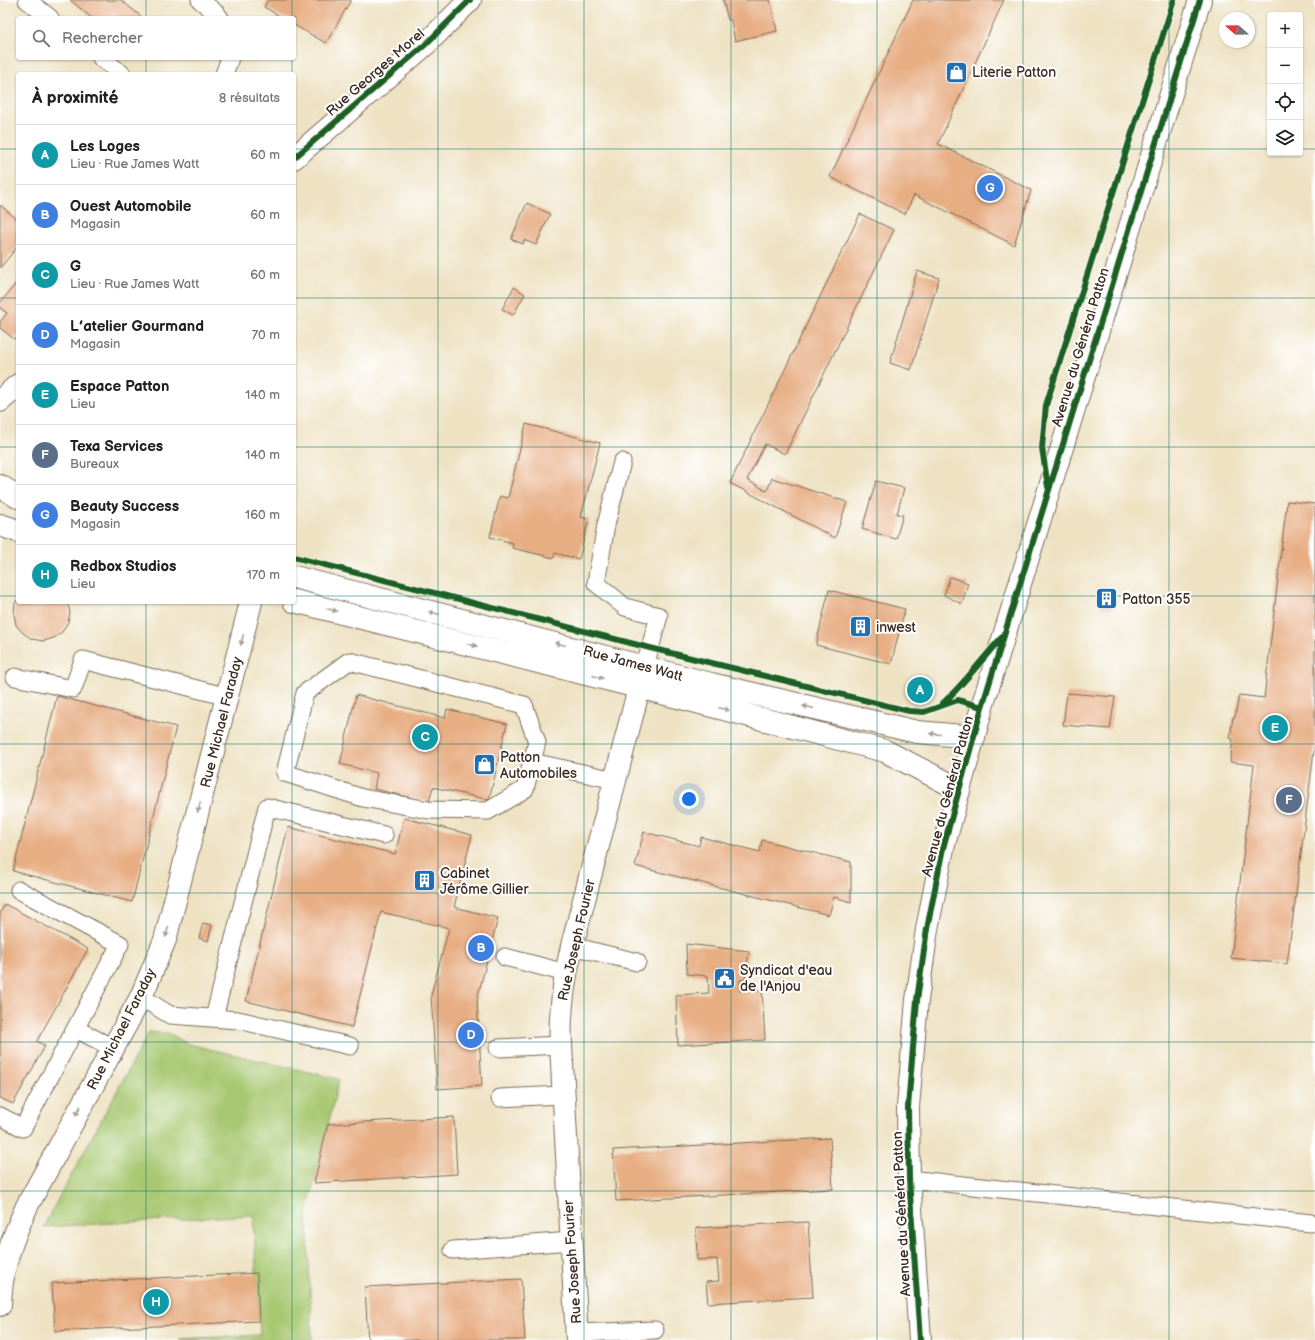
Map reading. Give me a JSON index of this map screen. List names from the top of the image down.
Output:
{
  "streets": {
    "street": [
      "Rue Georges Morel",
      "Avenue du Général Patton",
      "Rue James Watt",
      "Rue Michael Faraday",
      "Rue Joseph Fourier"
    ]
  },
  "crossings": [
    ["Avenue du Général Patton", "Rue James Watt"],
    ["Rue James Watt", "Rue Joseph Fourier"]
  ],
  "one_way": ["Rue Michael Faraday"],
  "places": {
    "shop": ["Literie Patton", "Patton Automobiles"],
    "building": ["Patton 355", "inwest", "Cabinet Jérôme Gillier"],
    "public building": ["Syndicat d'eau de l'Anjou"]
  },
  "north": "left",
  "page": {
    "map_buttons": ["+", "−"],
    "search": "Rechercher",
    "heading": ["À proximité", "8 résultats"],
    "list": [
      {
        "mark": "A",
        "name": "Les Loges",
        "note": "Lieu · Rue James Watt",
        "value": "60 m"
      },
      {
        "mark": "B",
        "name": "Ouest Automobile",
        "note": "Magasin",
        "value": "60 m"
      },
      {
        "mark": "C",
        "name": "G",
        "note": "Lieu · Rue James Watt",
        "value": "60 m"
      },
      {
        "mark": "D",
        "name": "L’atelier Gourmand",
        "note": "Magasin",
        "value": "70 m"
      },
      {
        "mark": "E",
        "name": "Espace Patton",
        "note": "Lieu",
        "value": "140 m"
      },
      {
        "mark": "F",
        "name": "Texa Services",
        "note": "Bureaux",
        "value": "140 m"
      },
      {
        "mark": "G",
        "name": "Beauty Success",
        "note": "Magasin",
        "value": "160 m"
      },
      {
        "mark": "H",
        "name": "Redbox Studios",
        "note": "Lieu",
        "value": "170 m"
      }
    ],
    "pins": [
      "G",
      "A",
      "E",
      "C",
      "F",
      "B",
      "D",
      "H"
    ]
  }
}
